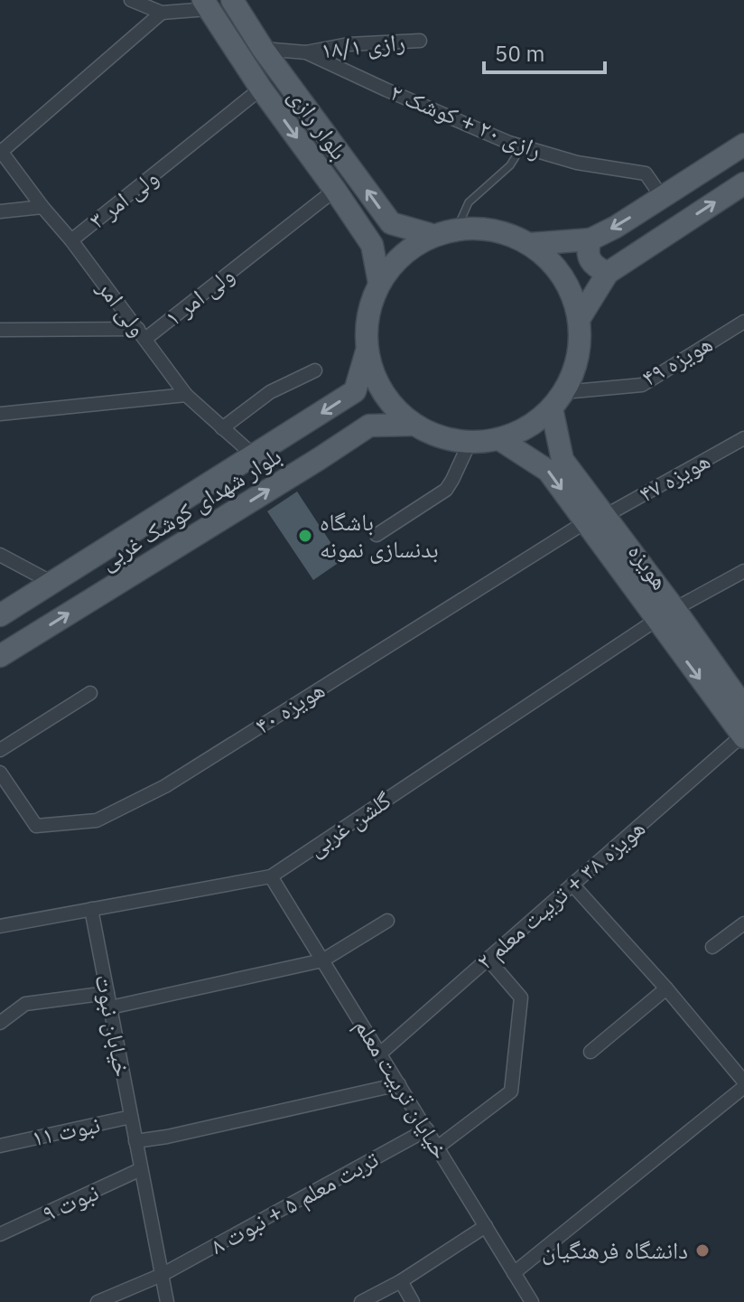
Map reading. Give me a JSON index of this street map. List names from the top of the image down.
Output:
{
  "streets": {
    "main road": ["بلوار رازی", "بلوار شهدای کوشک غربی", "هویزه"],
    "street": [
      "رازی ۱۸/۱",
      "رازی ۲۰ + کوشک ۲",
      "ولی امر ۳",
      "ولی امر ۱",
      "ولی امر",
      "هویزه ۴۹",
      "هویزه ۴۷",
      "هویزه ۴۰",
      "گلشن غربی",
      "هویزه ۳۸ + تربیت معلم ۲",
      "خیابان نبوت",
      "خیایان تربیت معلم",
      "نبوت ۱۱",
      "نبوت ۹",
      "تربت معلم ۵ + نبوت ۸"
    ]
  },
  "crossings": [
    ["رازی ۱۸/۱", "رازی ۲۰ + کوشک ۲"],
    ["رازی ۲۰ + کوشک ۲", "بلوار رازی"],
    ["بلوار رازی", "ولی امر ۳"],
    ["بلوار رازی", "ولی امر ۱"],
    ["بلوار رازی", "هویزه ۴۹"],
    ["بلوار رازی", "بلوار شهدای کوشک غربی"],
    ["بلوار رازی", "هویزه"],
    ["ولی امر ۳", "ولی امر"],
    ["ولی امر ۱", "ولی امر"],
    ["ولی امر", "بلوار شهدای کوشک غربی"],
    ["هویزه ۴۹", "بلوار شهدای کوشک غربی"],
    ["هویزه ۴۹", "هویزه"],
    ["هویزه ۴۷", "هویزه"],
    ["هویزه ۴۷", "هویزه ۴۰"],
    ["بلوار شهدای کوشک غربی", "هویزه"],
    ["هویزه", "هویزه ۴۰"],
    ["هویزه", "گلشن غربی"],
    ["هویزه", "هویزه ۳۸ + تربیت معلم ۲"],
    ["گلشن غربی", "خیابان نبوت"],
    ["گلشن غربی", "خیایان تربیت معلم"],
    ["هویزه ۳۸ + تربیت معلم ۲", "خیایان تربیت معلم"],
    ["خیابان نبوت", "نبوت ۱۱"],
    ["خیابان نبوت", "نبوت ۹"],
    ["خیابان نبوت", "تربت معلم ۵ + نبوت ۸"],
    ["خیایان تربیت معلم", "تربت معلم ۵ + نبوت ۸"]
  ],
  "places": ["باشگاه بدنسازی نمونه", "دانشگاه فرهنگیان"],
  "scale_bar": "50 m"
}
